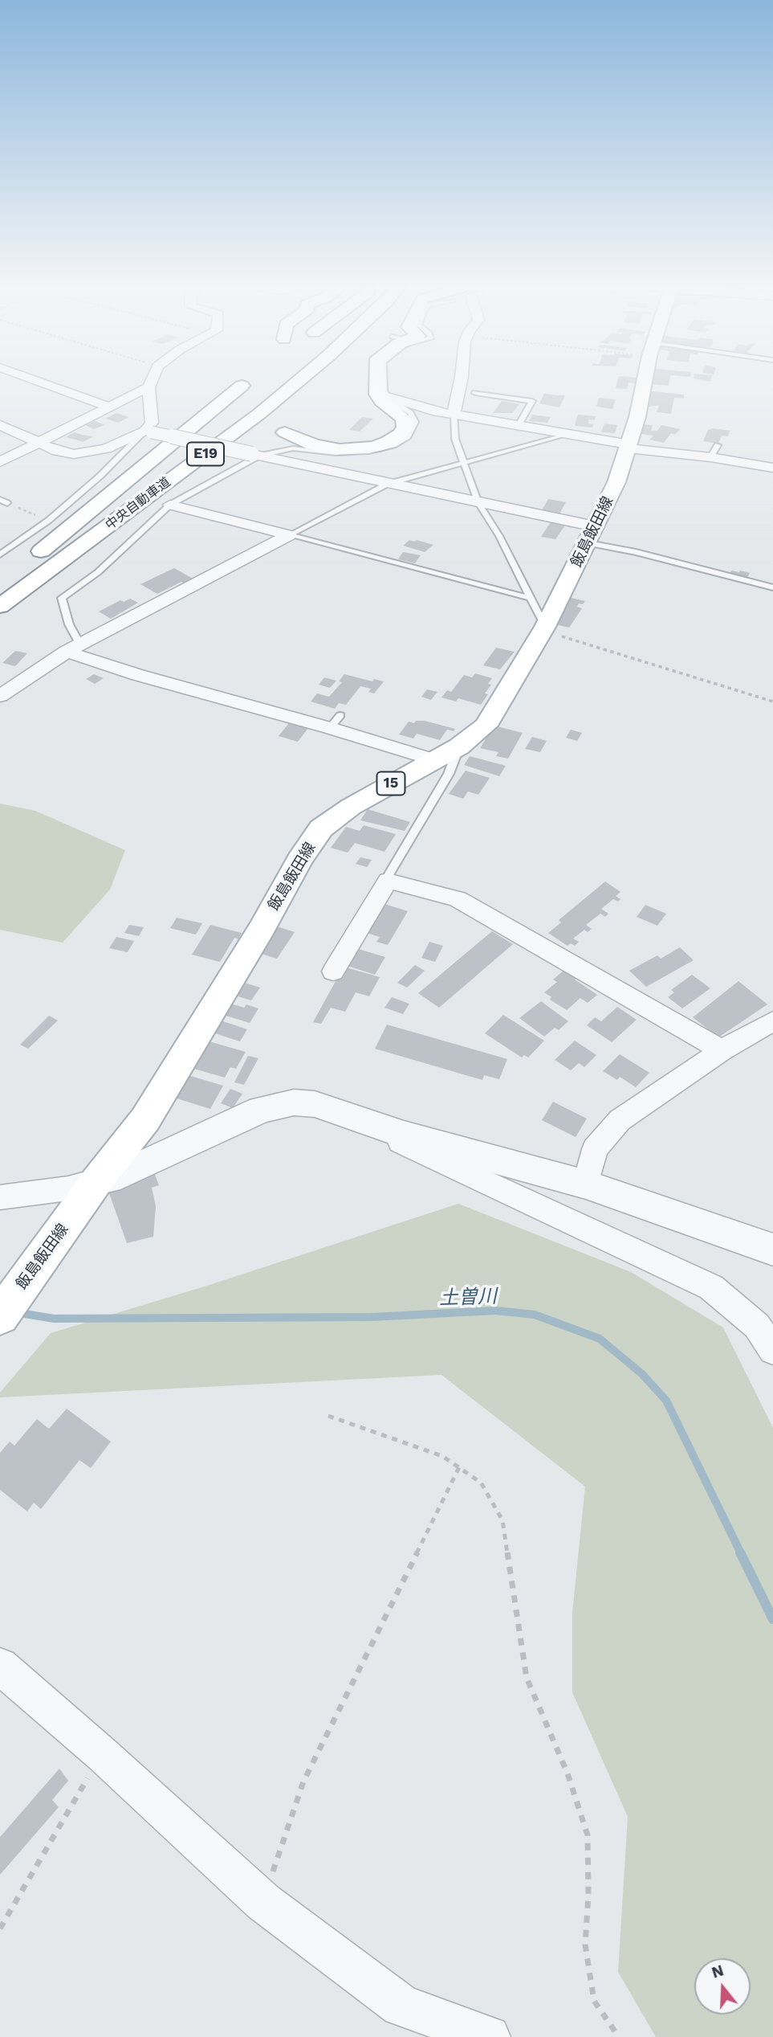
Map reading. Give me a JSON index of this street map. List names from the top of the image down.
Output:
{
  "streets": {
    "main road": [
      "E19",
      "中央自動車道",
      "飯島飯田線",
      "15"
    ]
  },
  "water": ["土曽川"],
  "north": "top"
}
